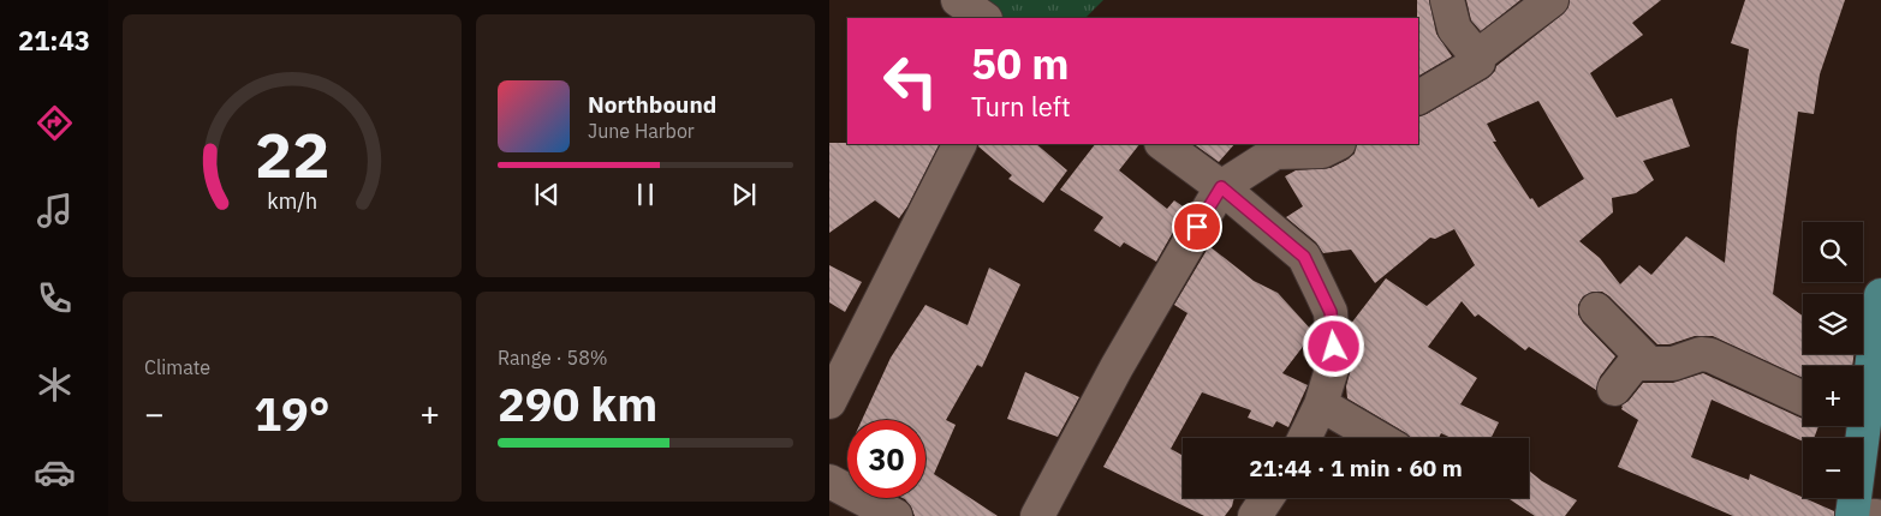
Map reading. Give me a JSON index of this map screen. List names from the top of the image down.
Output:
{
  "page": {
    "tabs": "21:43",
    "turn": ["50 m", "Turn left"],
    "song": ["Northbound", "June Harbor"],
    "map_buttons": ["+", "−"],
    "tile": [
      "Climate",
      ["Range · 58%", "290 km"]
    ],
    "heat": ["−", "19°", "+"],
    "limit": "30",
    "trip": "21:44 · 1 min · 60 m",
    "gauge": ["22", "km/h"]
  }
}
